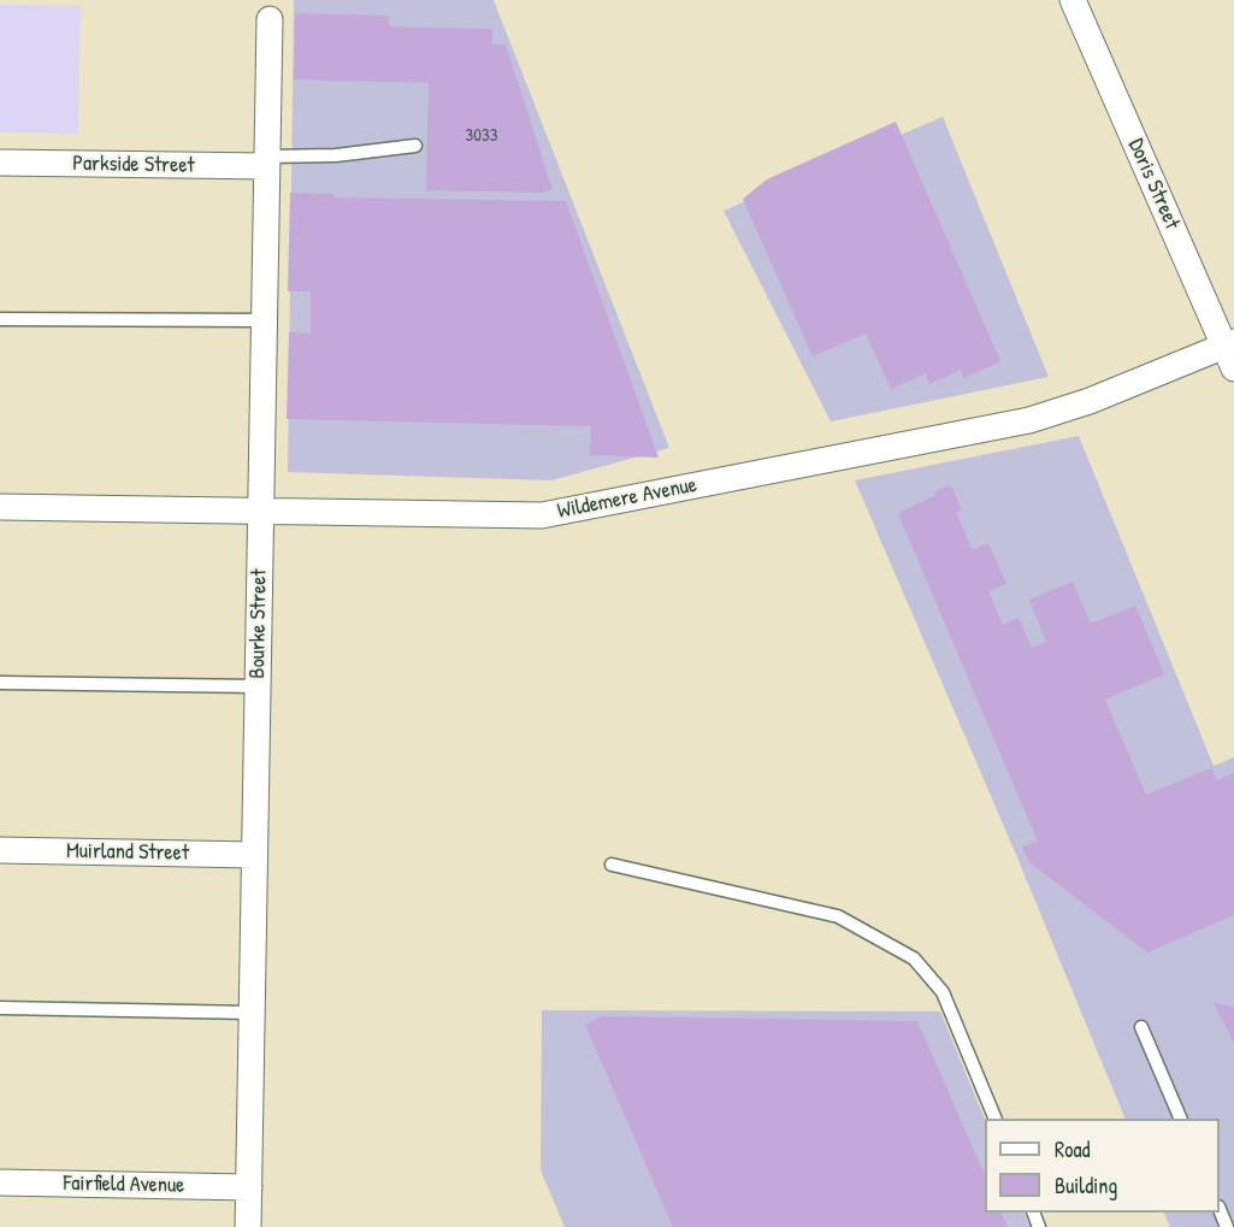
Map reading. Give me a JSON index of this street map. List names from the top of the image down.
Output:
{
  "streets": {
    "street": [
      "Parkside Street",
      "Doris Street",
      "Wildemere Avenue",
      "Bourke Street",
      "Muirland Street",
      "Fairfield Avenue"
    ]
  },
  "crossings": [
    ["Parkside Street", "Bourke Street"],
    ["Doris Street", "Wildemere Avenue"],
    ["Wildemere Avenue", "Bourke Street"],
    ["Bourke Street", "Muirland Street"],
    ["Bourke Street", "Fairfield Avenue"]
  ],
  "house_numbers": ["3033"],
  "legend": ["Road", "Building"]
}
